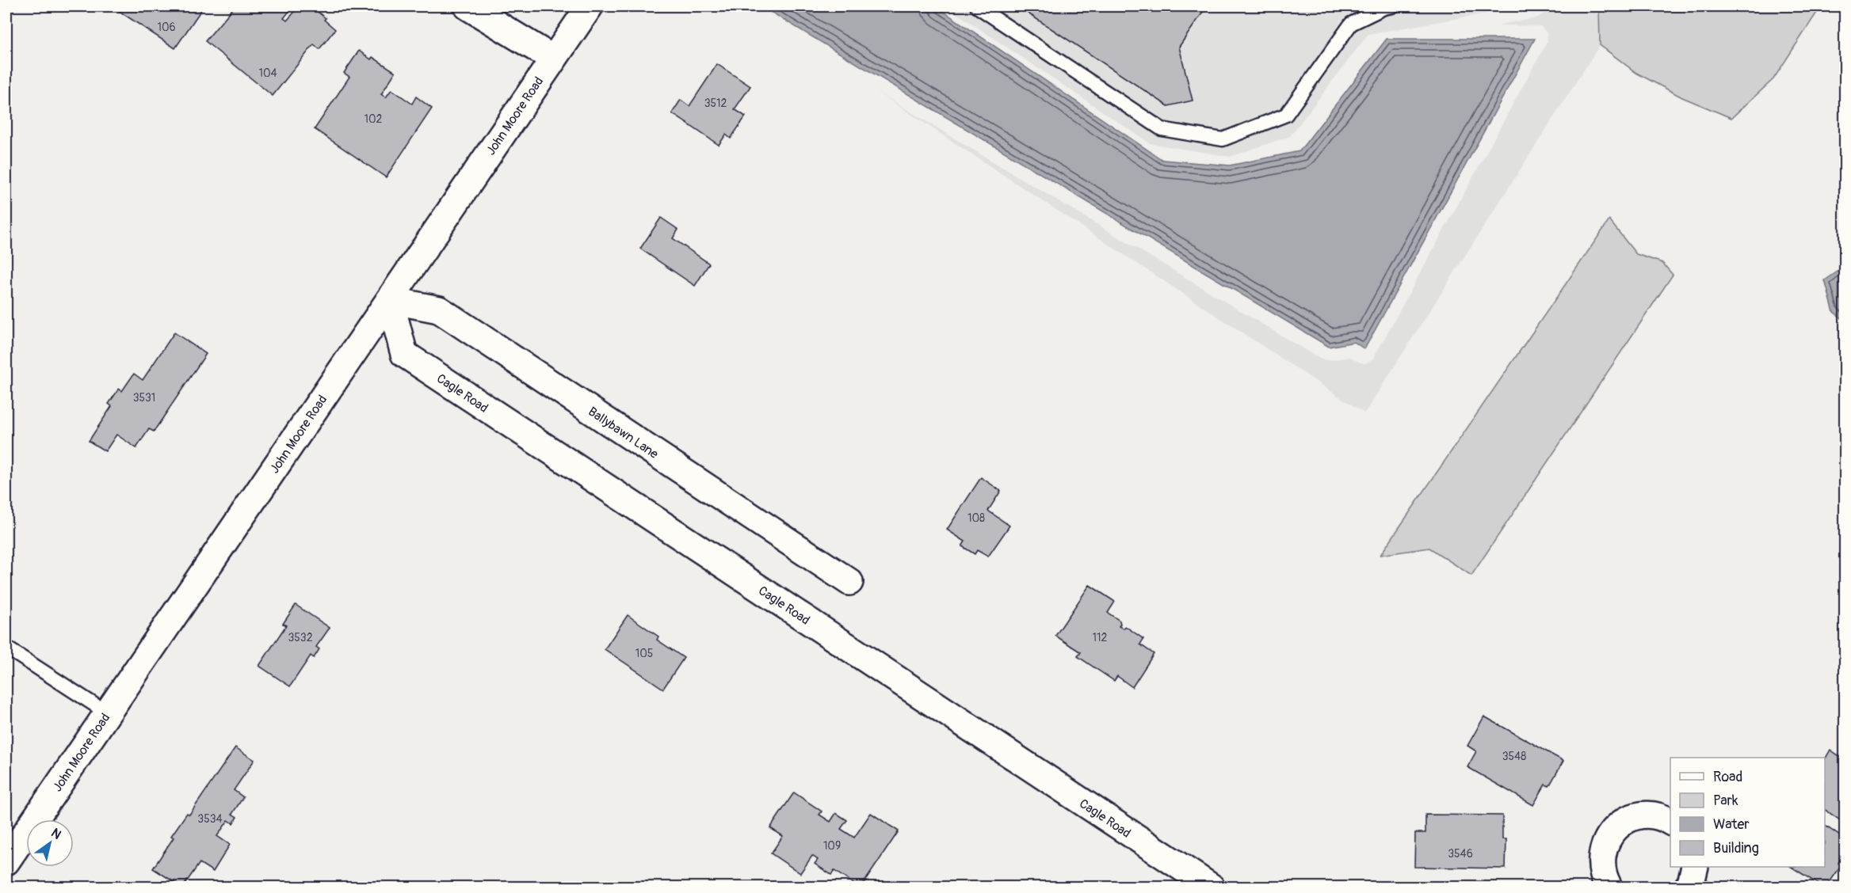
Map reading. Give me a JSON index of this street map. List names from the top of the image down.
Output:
{
  "streets": {
    "street": ["John Moore Road", "Cagle Road", "Ballybawn Lane"]
  },
  "crossings": [
    ["John Moore Road", "Cagle Road"],
    ["John Moore Road", "Ballybawn Lane"],
    ["Cagle Road", "Ballybawn Lane"]
  ],
  "house_numbers": [
    "106",
    "104",
    "3512",
    "102",
    "3531",
    "108",
    "3532",
    "112",
    "105",
    "3548",
    "3534",
    "109",
    "3546"
  ],
  "legend": [
    "Road",
    "Park",
    "Water",
    "Building"
  ],
  "north": "top right"
}
